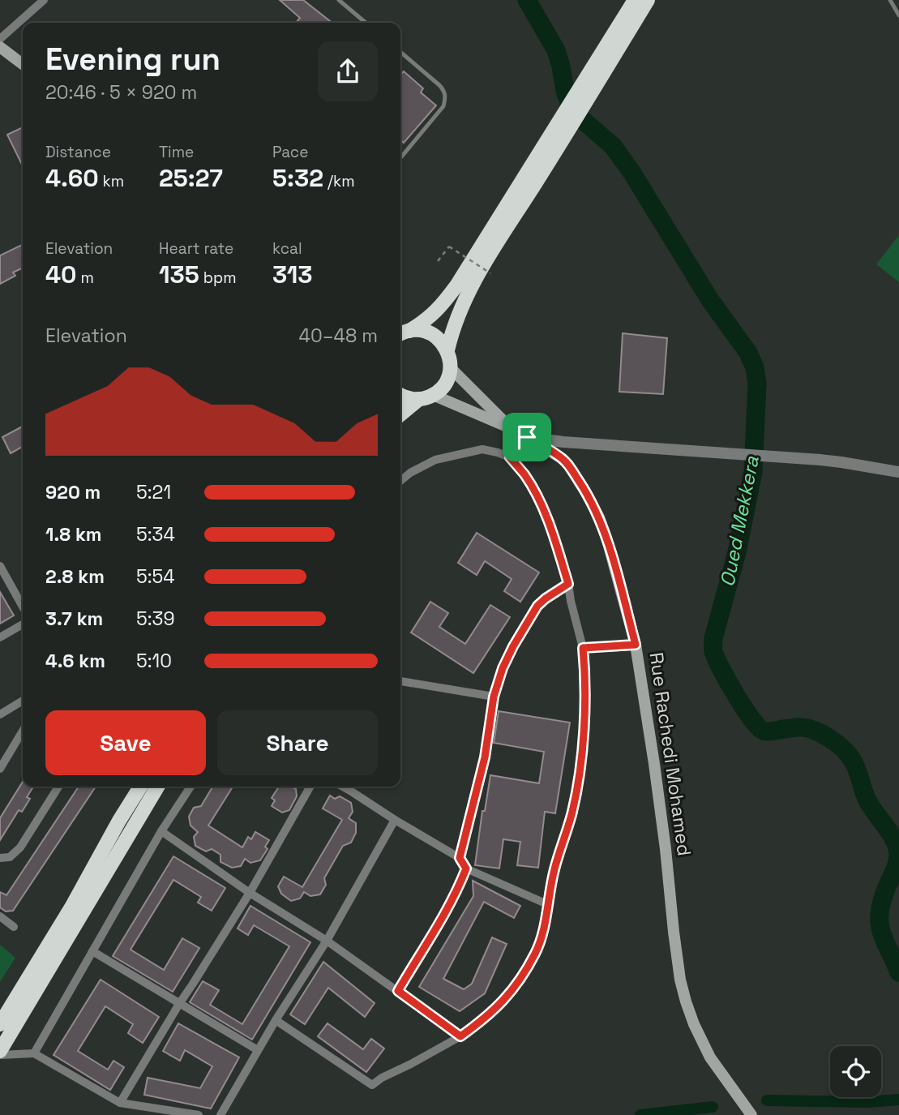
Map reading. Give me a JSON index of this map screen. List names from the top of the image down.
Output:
{
  "streets": {
    "main road": ["Rue Rachedi Mohamed"]
  },
  "water": ["Oued Mekkera"],
  "page": {
    "heading": ["Evening run", "20:46 · 5 × 920 m"],
    "stats": [
      ["Distance", "4.60 km"],
      ["Time", "25:27"],
      ["Pace", "5:32 /km"],
      ["Elevation", "40 m"],
      ["Heart rate", "135 bpm"],
      ["kcal", "313"]
    ],
    "chart": ["Elevation", "40–48 m"],
    "list": [
      {
        "name": "920 m",
        "note": "5:21"
      },
      {
        "name": "1.8 km",
        "note": "5:34"
      },
      {
        "name": "2.8 km",
        "note": "5:54"
      },
      {
        "name": "3.7 km",
        "note": "5:39"
      },
      {
        "name": "4.6 km",
        "note": "5:10"
      }
    ],
    "buttons": ["Save", "Share"]
  }
}
